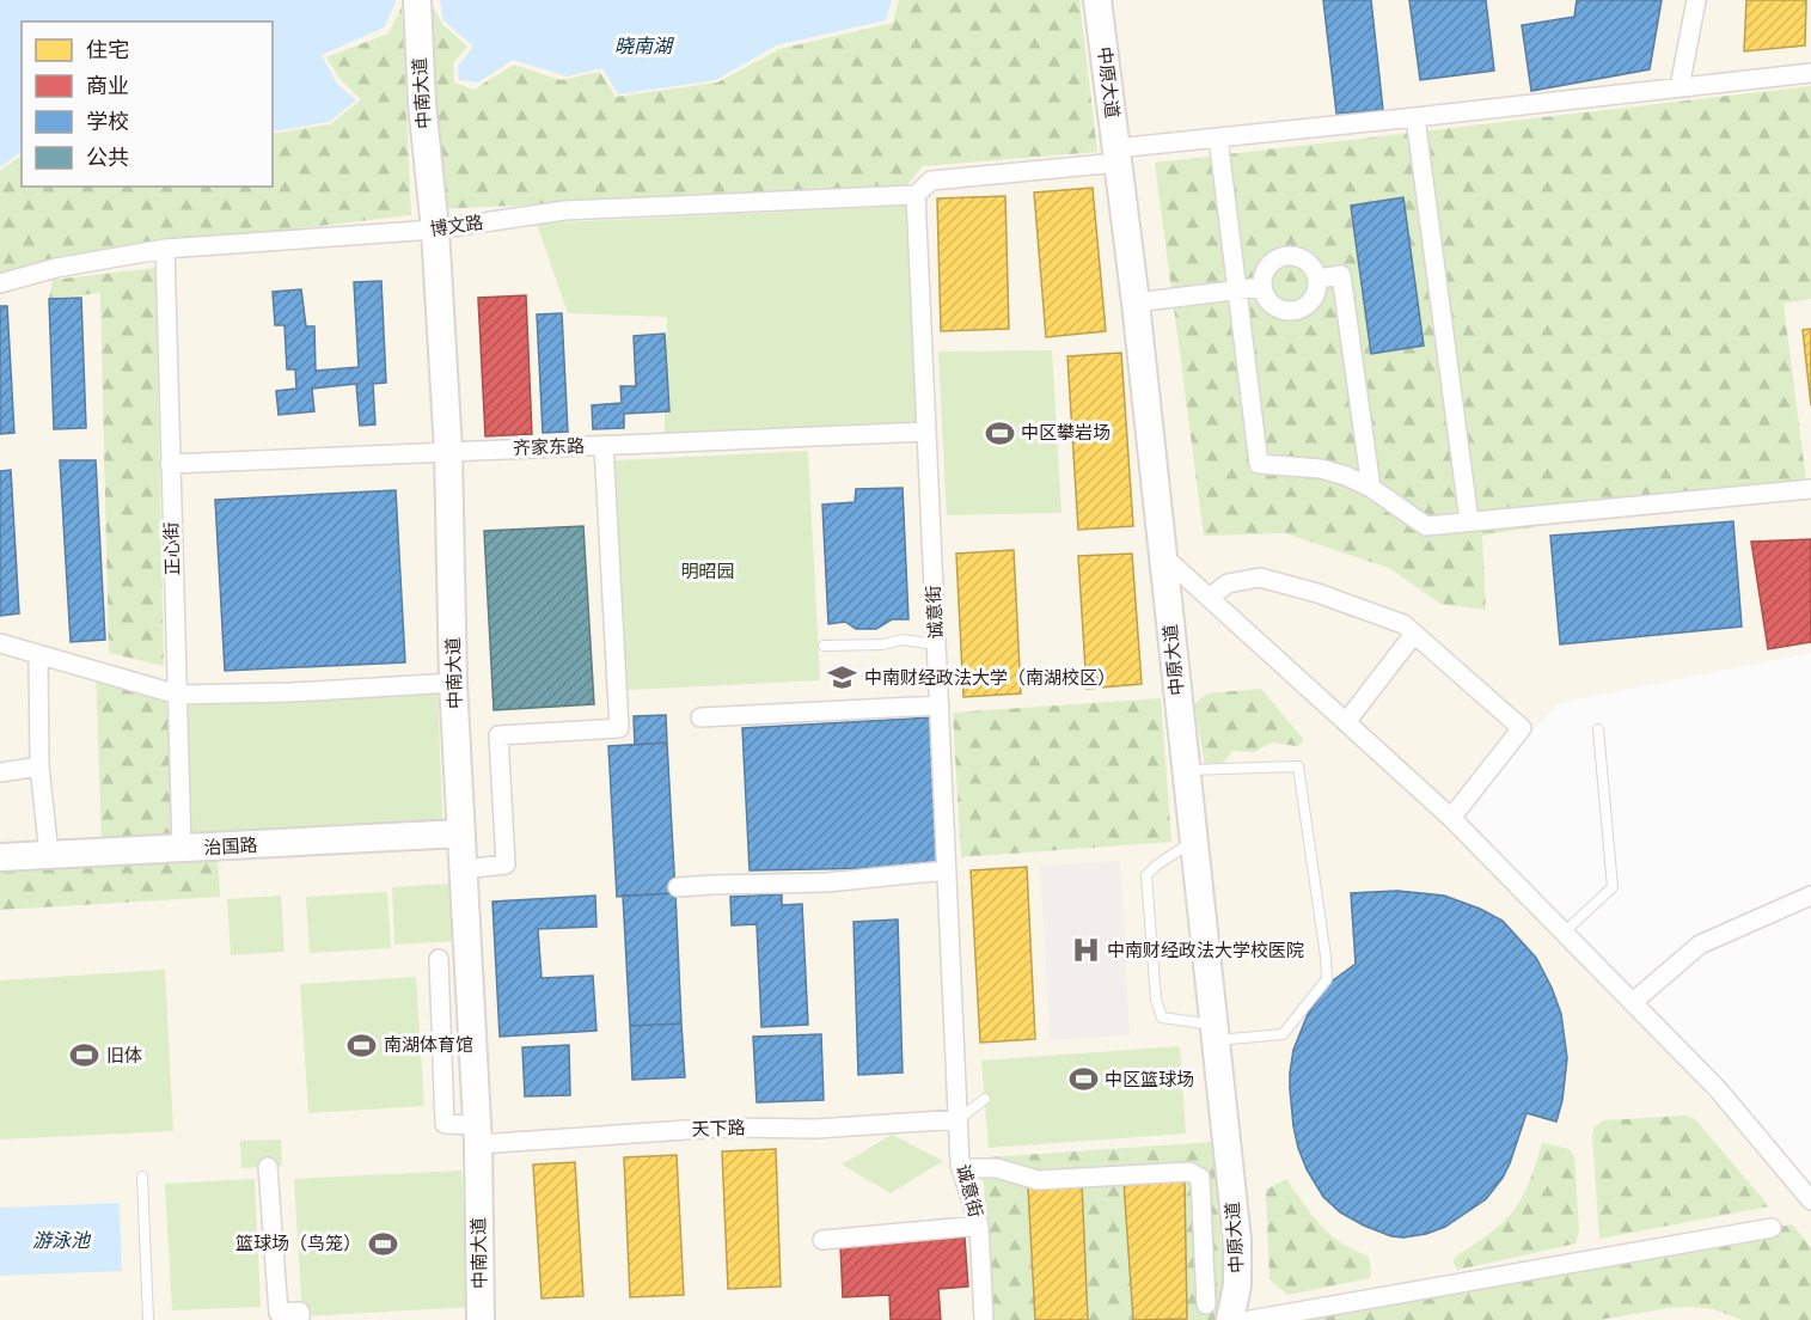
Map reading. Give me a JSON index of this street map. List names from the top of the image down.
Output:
{
  "streets": {
    "main road": ["中原大道", "中南大道", "治国路"],
    "street": [
      "博文路",
      "齐家东路",
      "正心街",
      "诚意街",
      "天下路"
    ]
  },
  "crossings": [
    ["中南大道", "博文路"],
    ["中南大道", "齐家东路"],
    ["中南大道", "治国路"],
    ["中南大道", "天下路"],
    ["博文路", "正心街"],
    ["博文路", "诚意街"],
    ["齐家东路", "正心街"],
    ["齐家东路", "诚意街"],
    ["正心街", "治国路"],
    ["诚意街", "天下路"]
  ],
  "water": ["晓南湖", "游泳池"],
  "parks": ["明昭园"],
  "places": {
    "sports": [
      "中区攀岩场",
      "南湖体育馆",
      "旧体",
      "中区篮球场",
      "篮球场（鸟笼）"
    ],
    "school or university": ["中南财经政法大学（南湖校区）"],
    "hospital": ["中南财经政法大学校医院"]
  },
  "legend": [
    "住宅",
    "商业",
    "学校",
    "公共"
  ]
}
